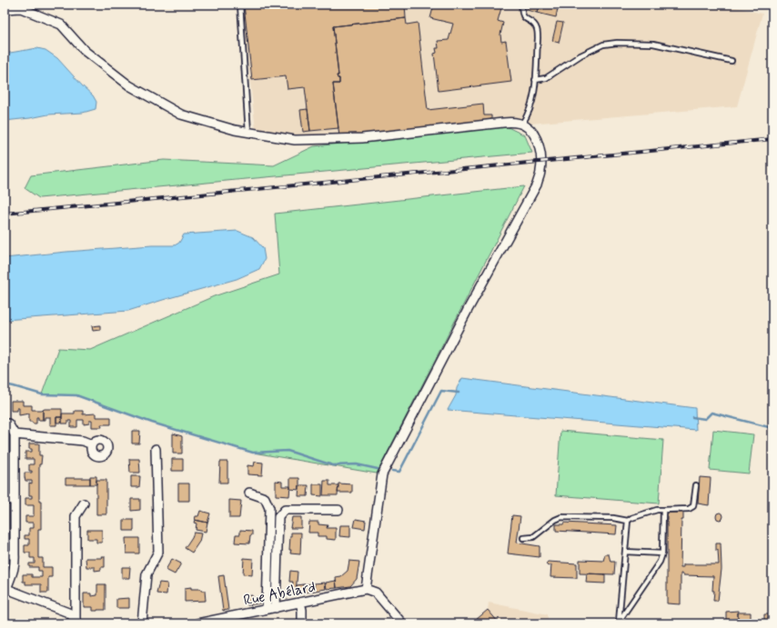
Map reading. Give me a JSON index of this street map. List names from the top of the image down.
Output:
{
  "streets": {
    "street": ["Rue Abélard"]
  }
}
